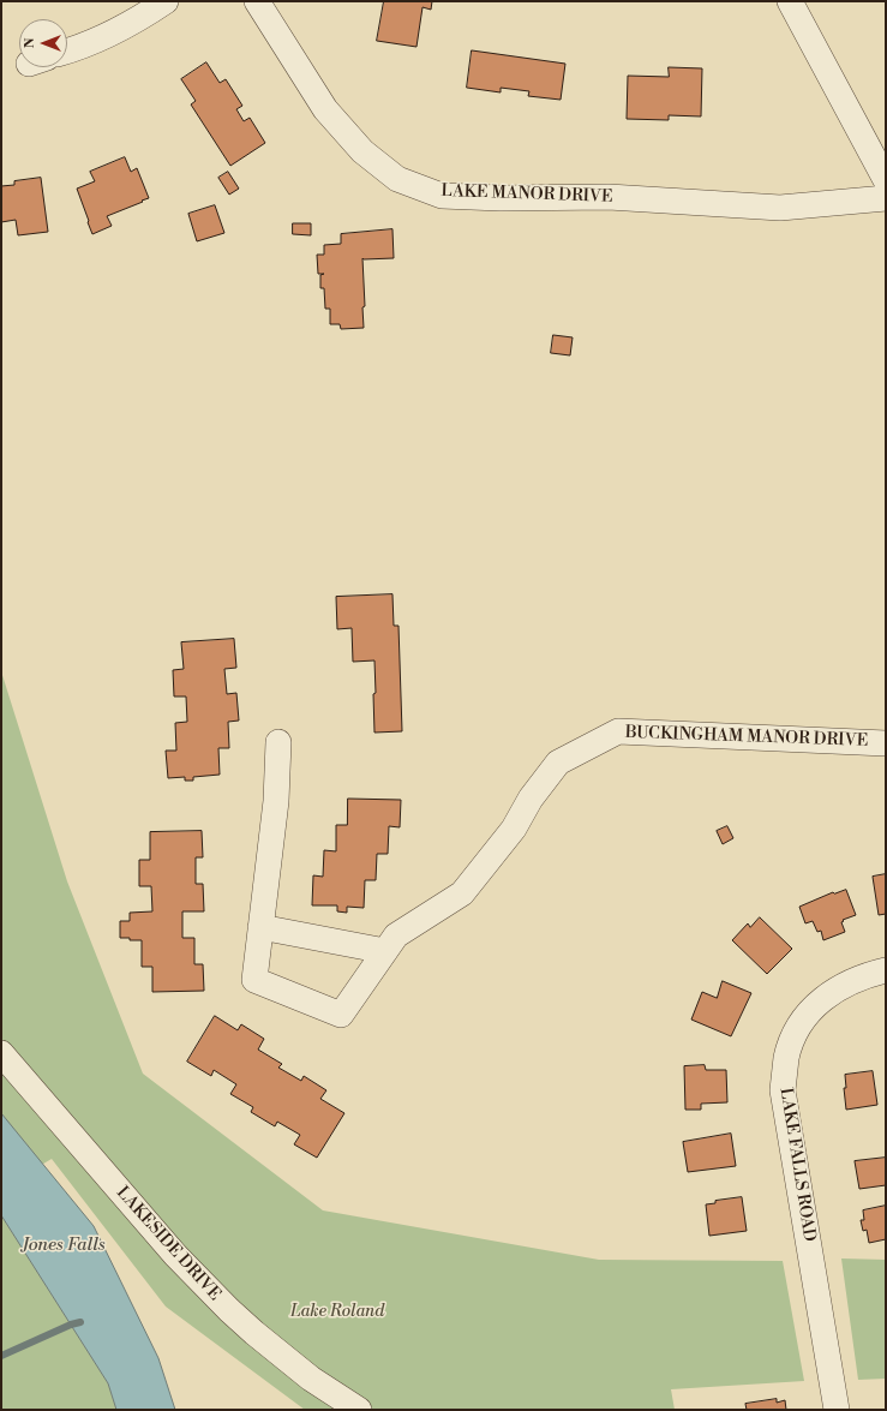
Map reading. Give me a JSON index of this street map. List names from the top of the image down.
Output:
{
  "streets": {
    "street": [
      "LAKE MANOR DRIVE",
      "BUCKINGHAM MANOR DRIVE",
      "LAKE FALLS ROAD",
      "LAKESIDE DRIVE"
    ]
  },
  "water": ["Jones Falls"],
  "parks": ["Lake Roland"],
  "north": "left"
}
